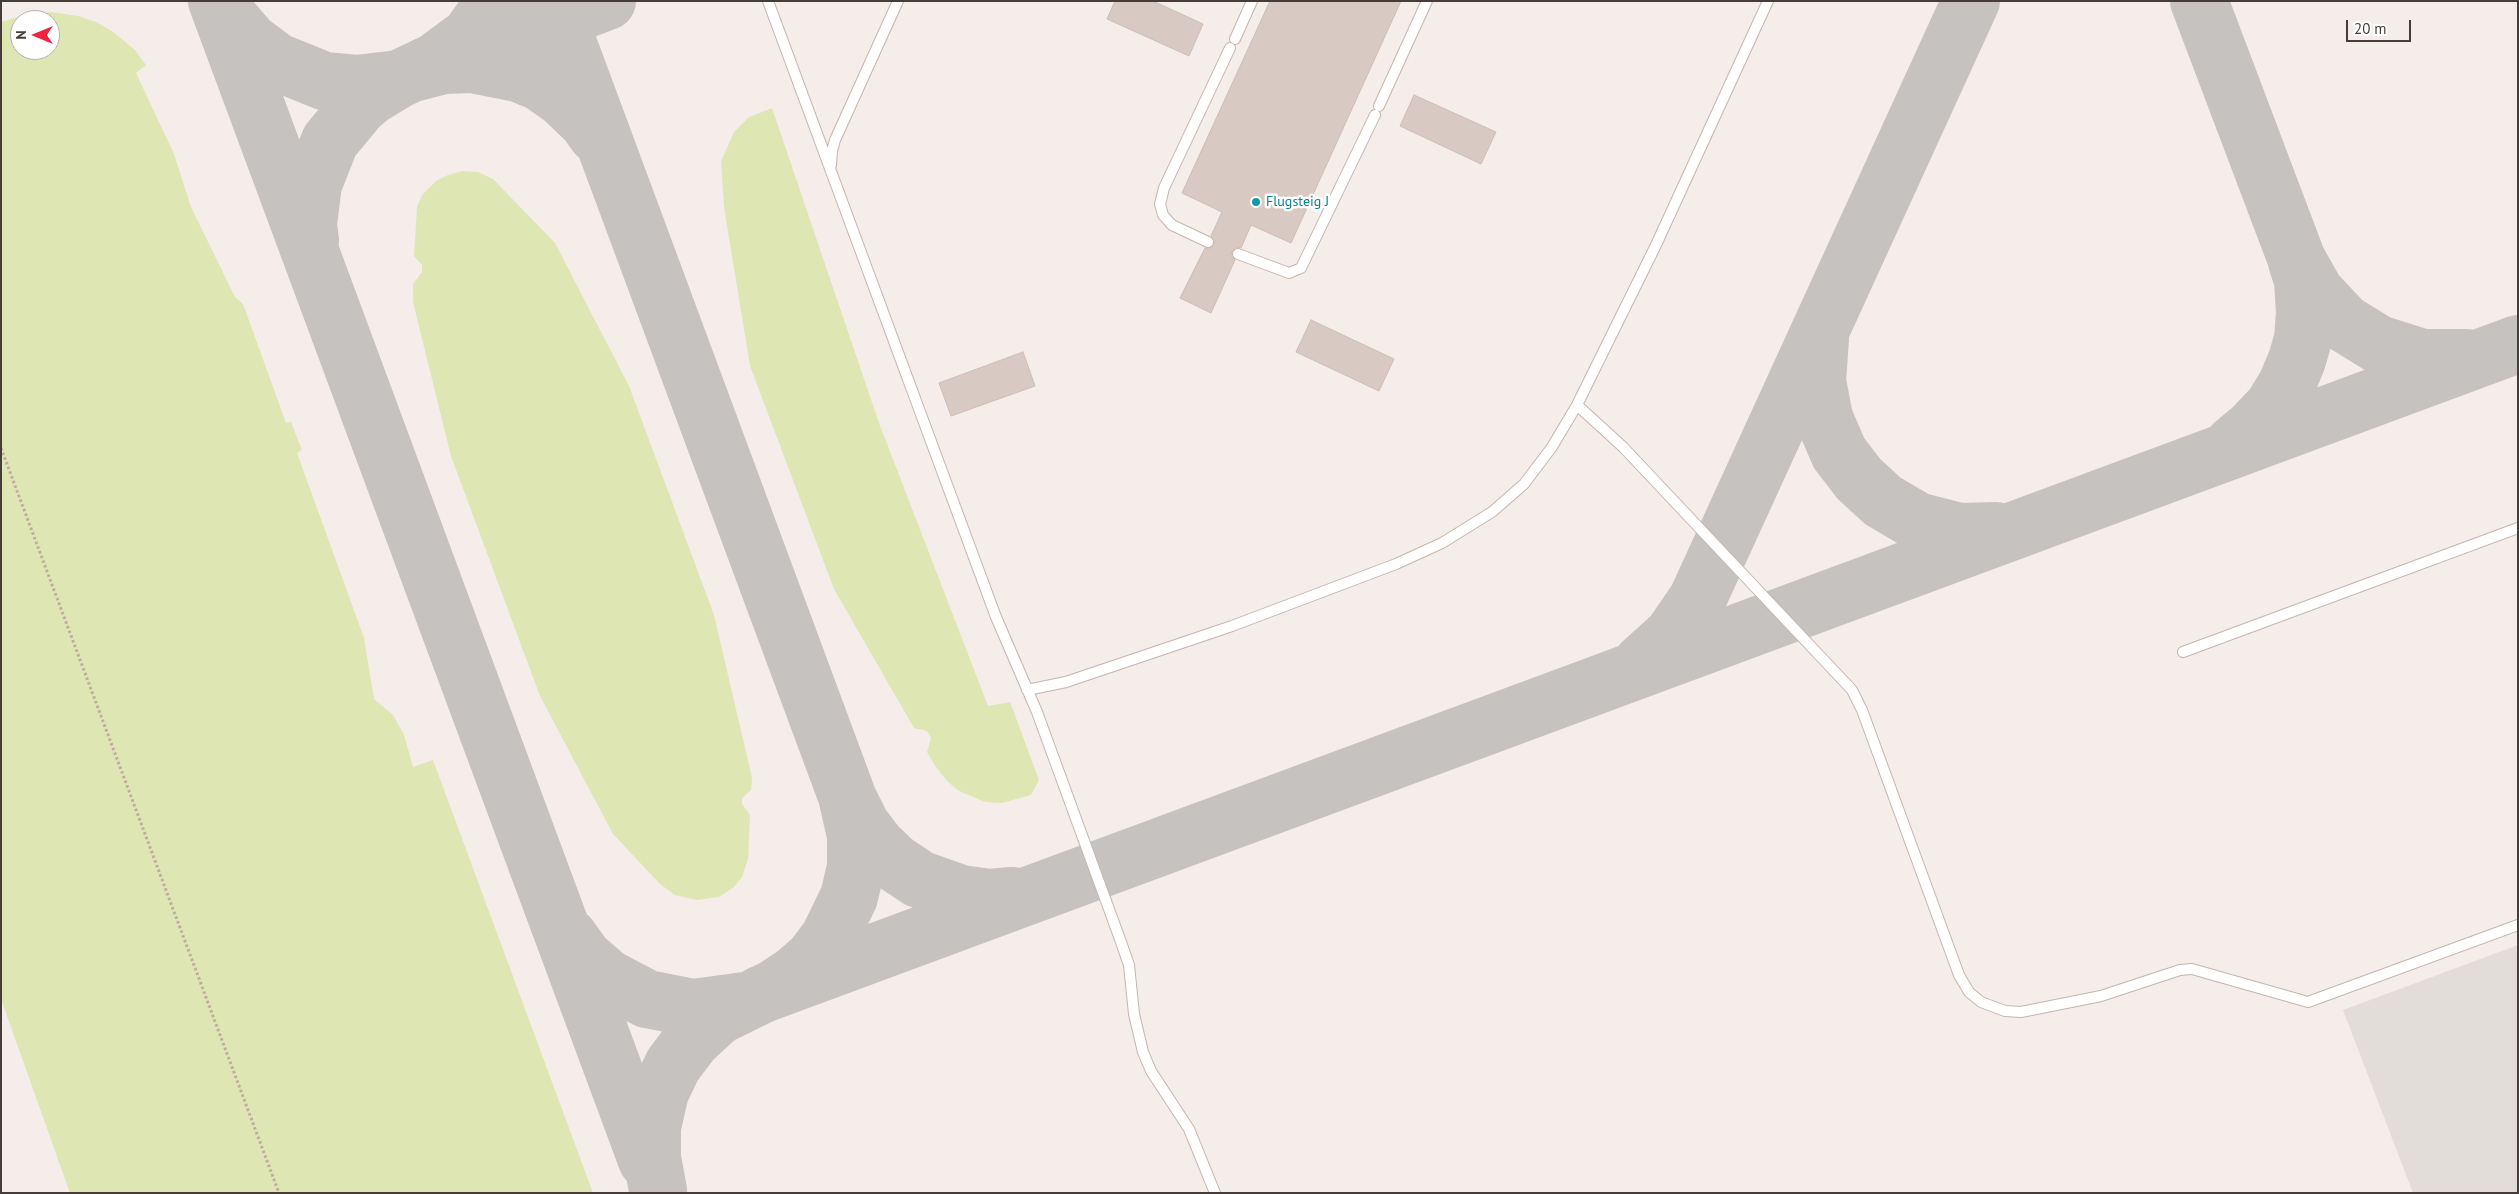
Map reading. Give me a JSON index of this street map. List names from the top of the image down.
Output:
{
  "places": ["Flugsteig J"],
  "scale_bar": "20 m",
  "north": "left"
}
